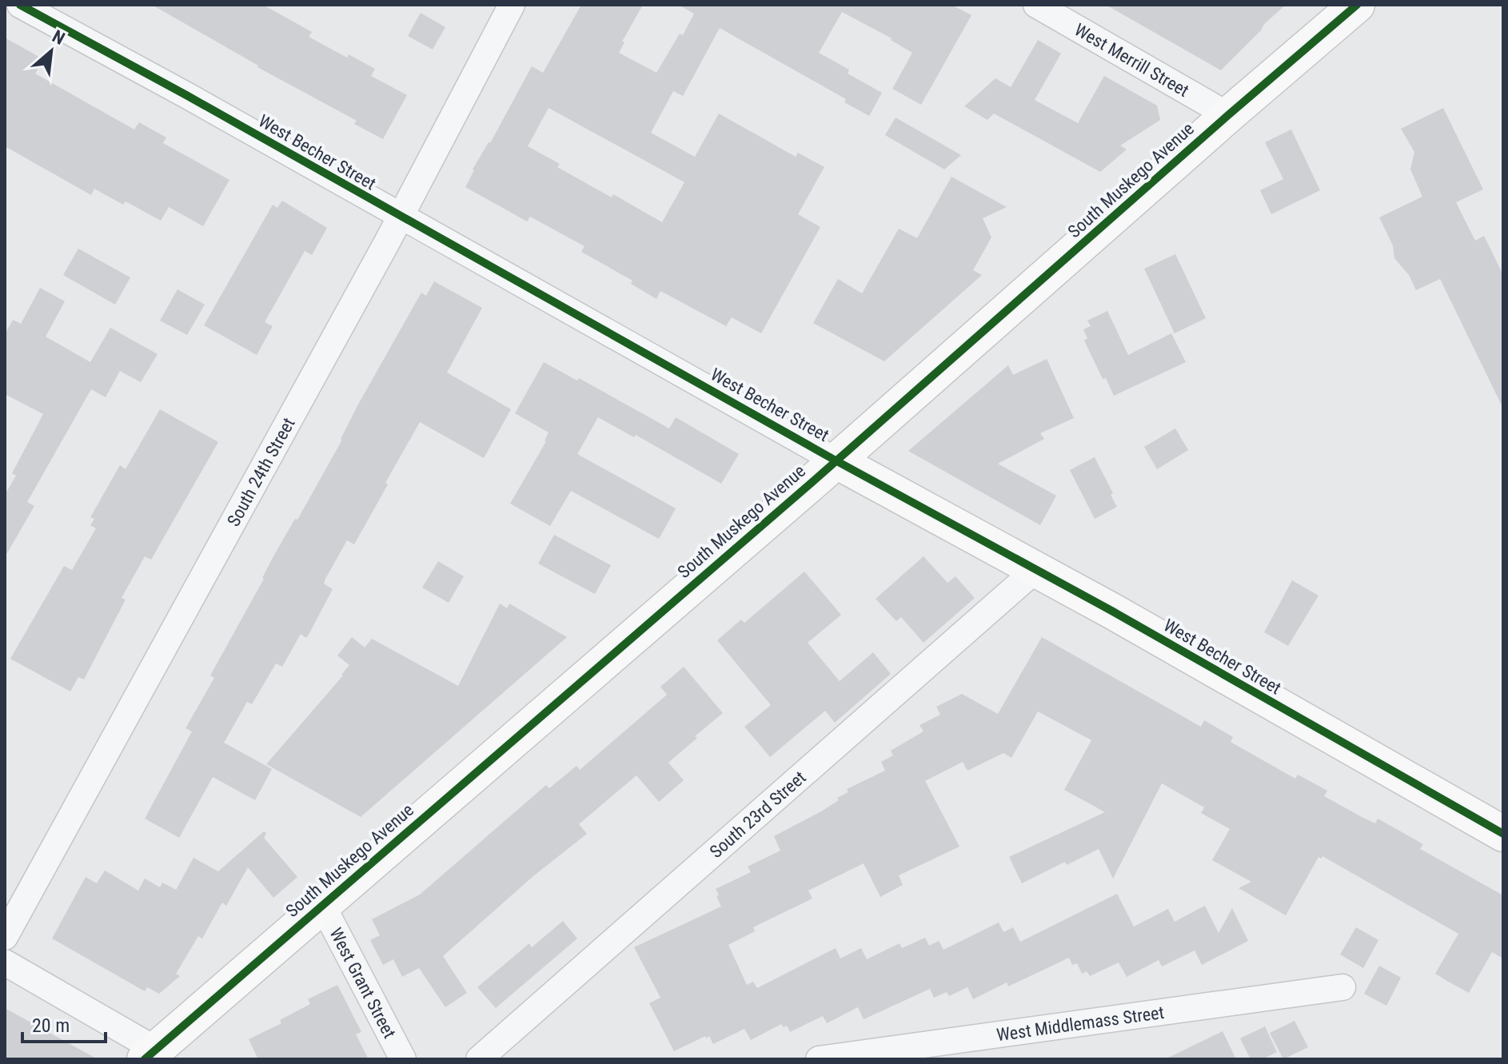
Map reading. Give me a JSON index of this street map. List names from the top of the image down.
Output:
{
  "streets": {
    "street": [
      "West Merrill Street",
      "West Becher Street",
      "South Muskego Avenue",
      "South 24th Street",
      "South 23rd Street",
      "West Grant Street",
      "West Middlemass Street"
    ]
  },
  "crossings": [
    ["West Merrill Street", "South Muskego Avenue"],
    ["West Becher Street", "South Muskego Avenue"],
    ["West Becher Street", "South 24th Street"],
    ["West Becher Street", "South 23rd Street"],
    ["South Muskego Avenue", "West Grant Street"]
  ],
  "scale_bar": "20 m",
  "north": "top right"
}
